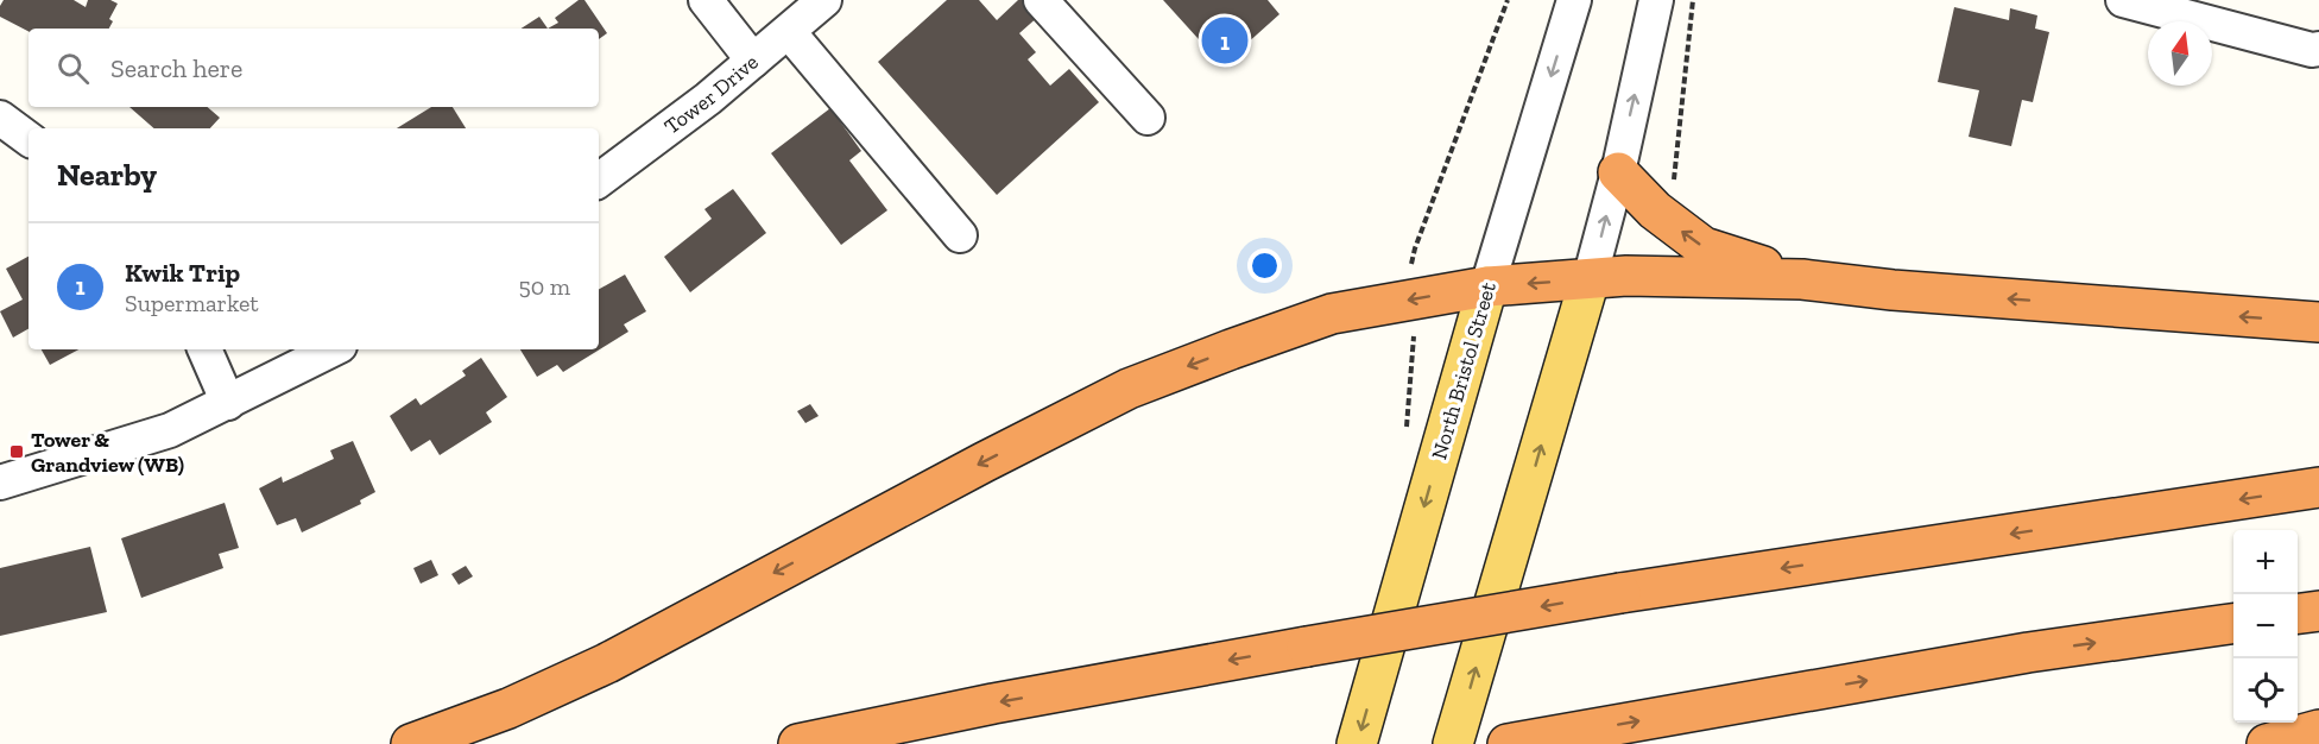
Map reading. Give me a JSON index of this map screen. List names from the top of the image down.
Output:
{
  "streets": {
    "main road": ["North Bristol Street"],
    "street": ["Tower Drive"]
  },
  "places": {
    "transit": ["Tower & Grandview (WB)"]
  },
  "north": "top",
  "page": {
    "pins": "1",
    "search": "Search here",
    "heading": "Nearby",
    "list": [
      {
        "mark": "1",
        "name": "Kwik Trip",
        "note": "Supermarket",
        "value": "50 m"
      }
    ],
    "map_buttons": ["+", "−"]
  }
}
